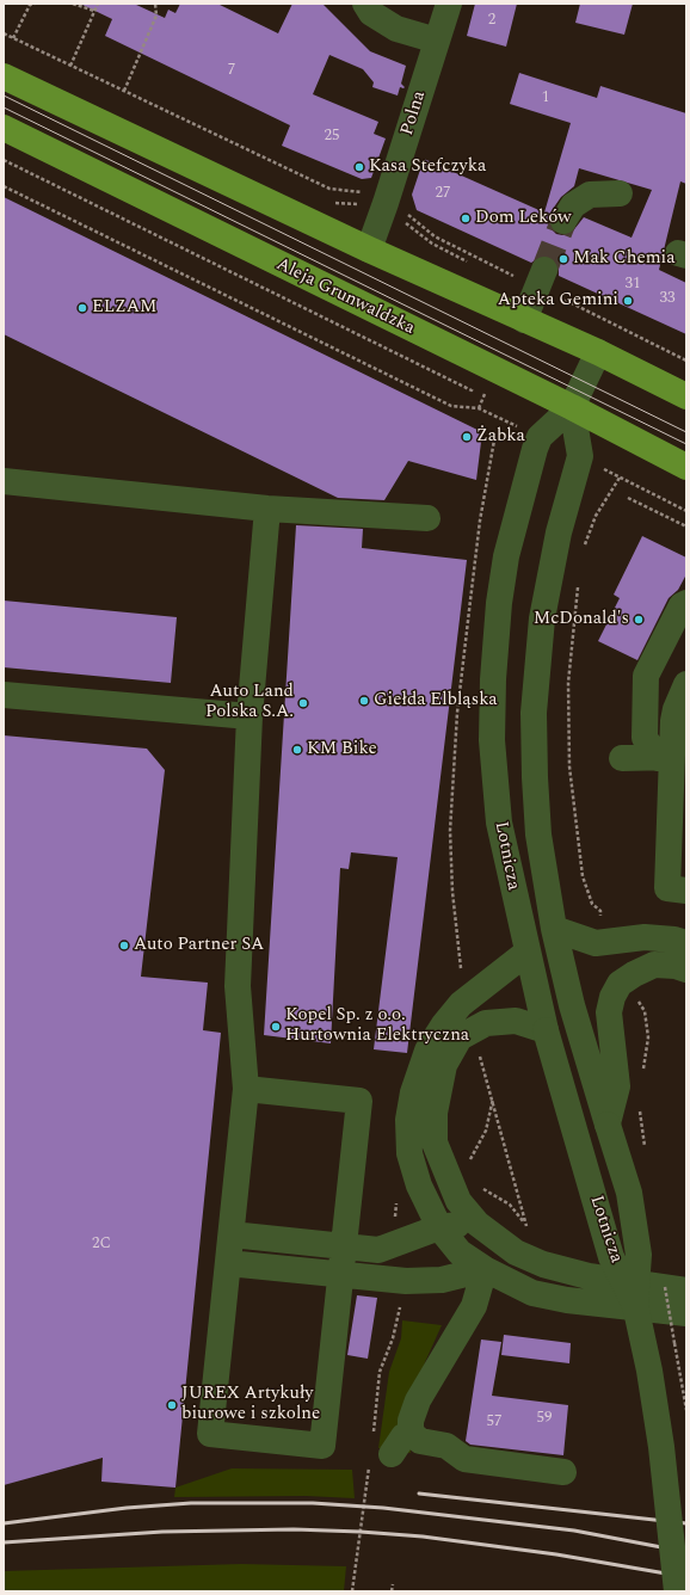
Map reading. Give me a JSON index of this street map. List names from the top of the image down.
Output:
{
  "streets": {
    "main road": ["Aleja Grunwaldzka"],
    "street": ["Polna", "Lotnicza"]
  },
  "crossings": [
    ["Aleja Grunwaldzka", "Lotnicza"]
  ],
  "places": [
    "Kasa Stefczyka",
    "Dom Leków",
    "Mak Chemia",
    "Apteka Gemini",
    "ELZAM",
    "Żabka",
    "McDonald's",
    "Giełda Elbląska",
    "Auto Land Polska S.A.",
    "KM Bike",
    "Auto Partner SA",
    "Kopel Sp. z o.o. Hurtownia Elektryczna",
    "JUREX Artykuły biurowe i szkolne"
  ],
  "house_numbers": [
    "2",
    "7",
    "1",
    "25",
    "27",
    "31",
    "33",
    "2C",
    "59",
    "57"
  ]
}
